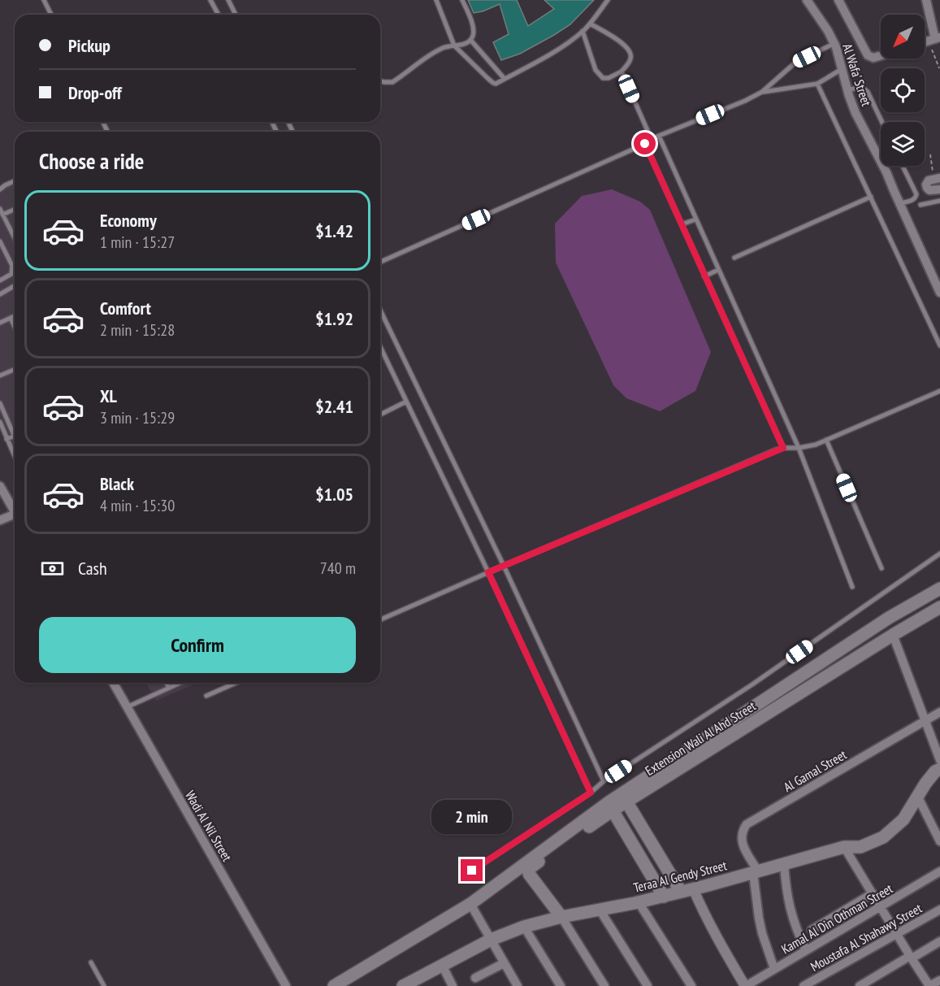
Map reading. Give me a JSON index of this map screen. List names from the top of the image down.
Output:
{
  "streets": {
    "main road": ["Extension Wali Al Ahd Street", "Teraa Al Gendy Street"],
    "street": [
      "Al Wafa' Street",
      "Al Gamal Street",
      "Wadi Al Nil Street",
      "Kamal Al Din Othman Street",
      "Moustafa Al Shahawy Street"
    ]
  },
  "crossings": [
    ["Al Gamal Street", "Teraa Al Gendy Street"]
  ],
  "north": "bottom left",
  "page": {
    "banner": ["Pickup", "Drop-off"],
    "heading": "Choose a ride",
    "list": [
      {
        "name": "Economy",
        "note": "1 min · 15:27",
        "value": "$1.42"
      },
      {
        "name": "Comfort",
        "note": "2 min · 15:28",
        "value": "$1.92"
      },
      {
        "name": "XL",
        "note": "3 min · 15:29",
        "value": "$2.41"
      },
      {
        "name": "Black",
        "note": "4 min · 15:30",
        "value": "$1.05"
      }
    ],
    "pay": ["Cash", "740 m"],
    "buttons": "Confirm",
    "bubble": "2 min"
  }
}
